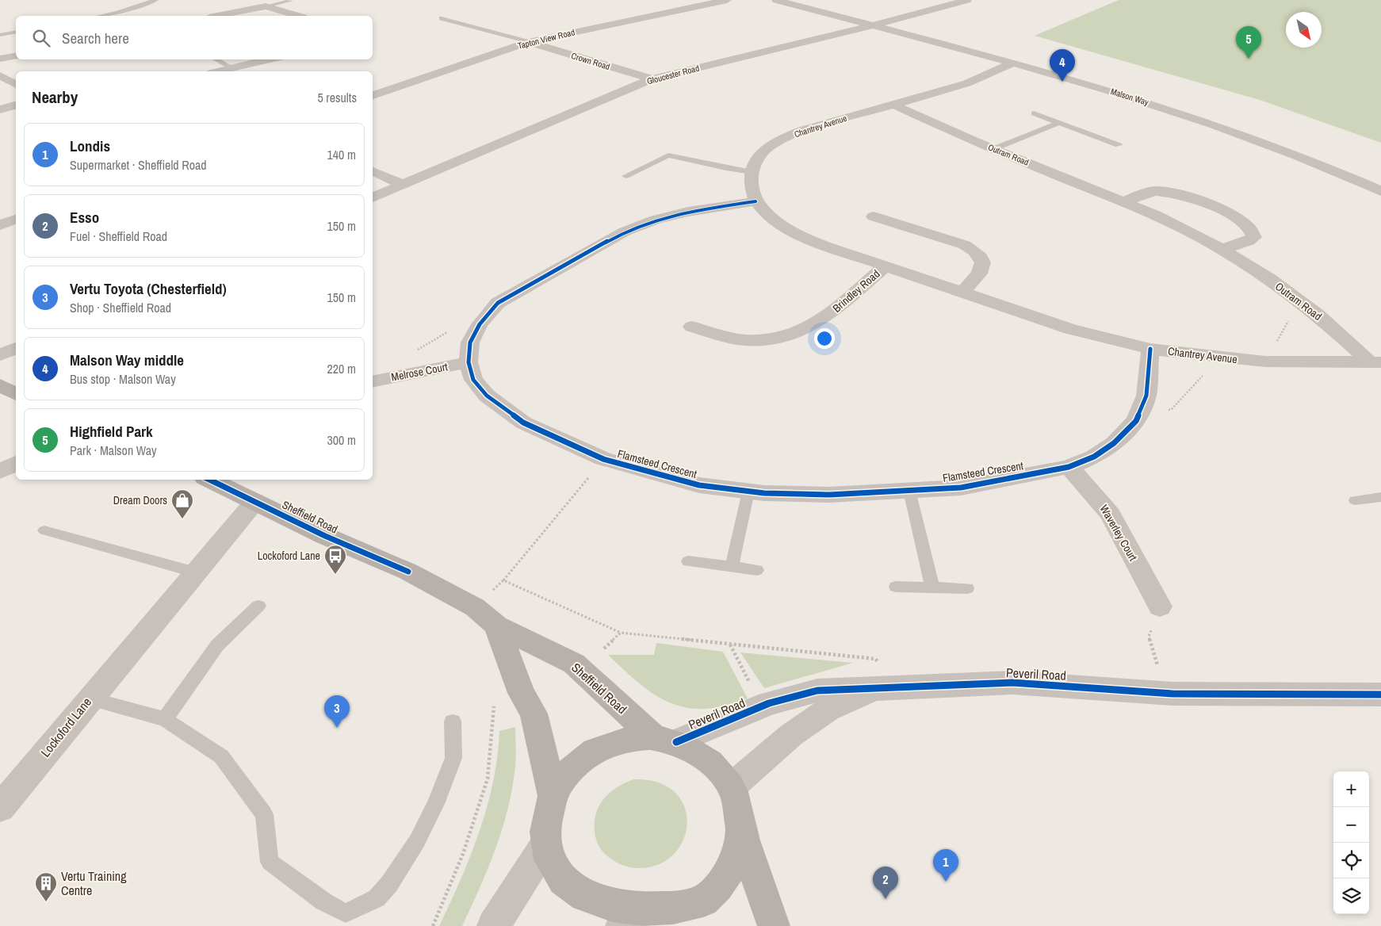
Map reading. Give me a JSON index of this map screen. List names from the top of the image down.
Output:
{
  "streets": {
    "main road": ["Sheffield Road"],
    "street": [
      "Tapton View Road",
      "Crown Road",
      "Gloucester Road",
      "Malson Way",
      "Chantrey Avenue",
      "Outram Road",
      "Brindley Road",
      "Melrose Court",
      "Flamsteed Crescent",
      "Waverley Court",
      "Peveril Road",
      "Lockoford Lane"
    ]
  },
  "crossings": [
    ["Tapton View Road", "Crown Road"],
    ["Crown Road", "Gloucester Road"],
    ["Gloucester Road", "Malson Way"],
    ["Malson Way", "Chantrey Avenue"],
    ["Chantrey Avenue", "Outram Road"],
    ["Chantrey Avenue", "Brindley Road"],
    ["Chantrey Avenue", "Flamsteed Crescent"],
    ["Melrose Court", "Flamsteed Crescent"],
    ["Flamsteed Crescent", "Waverley Court"],
    ["Sheffield Road", "Peveril Road"],
    ["Sheffield Road", "Lockoford Lane"]
  ],
  "places": {
    "shop": ["Dream Doors"],
    "bus stop": ["Lockoford Lane"],
    "building": ["Vertu Training Centre"]
  },
  "north": "bottom right",
  "page": {
    "search": "Search here",
    "pins": [
      "5",
      "4",
      "3",
      "1",
      "2"
    ],
    "heading": ["Nearby", "5 results"],
    "list": [
      {
        "mark": "1",
        "name": "Londis",
        "note": "Supermarket · Sheffield Road",
        "value": "140 m"
      },
      {
        "mark": "2",
        "name": "Esso",
        "note": "Fuel · Sheffield Road",
        "value": "150 m"
      },
      {
        "mark": "3",
        "name": "Vertu Toyota (Chesterfield)",
        "note": "Shop · Sheffield Road",
        "value": "150 m"
      },
      {
        "mark": "4",
        "name": "Malson Way middle",
        "note": "Bus stop · Malson Way",
        "value": "220 m"
      },
      {
        "mark": "5",
        "name": "Highfield Park",
        "note": "Park · Malson Way",
        "value": "300 m"
      }
    ],
    "map_buttons": ["+", "−"]
  }
}
